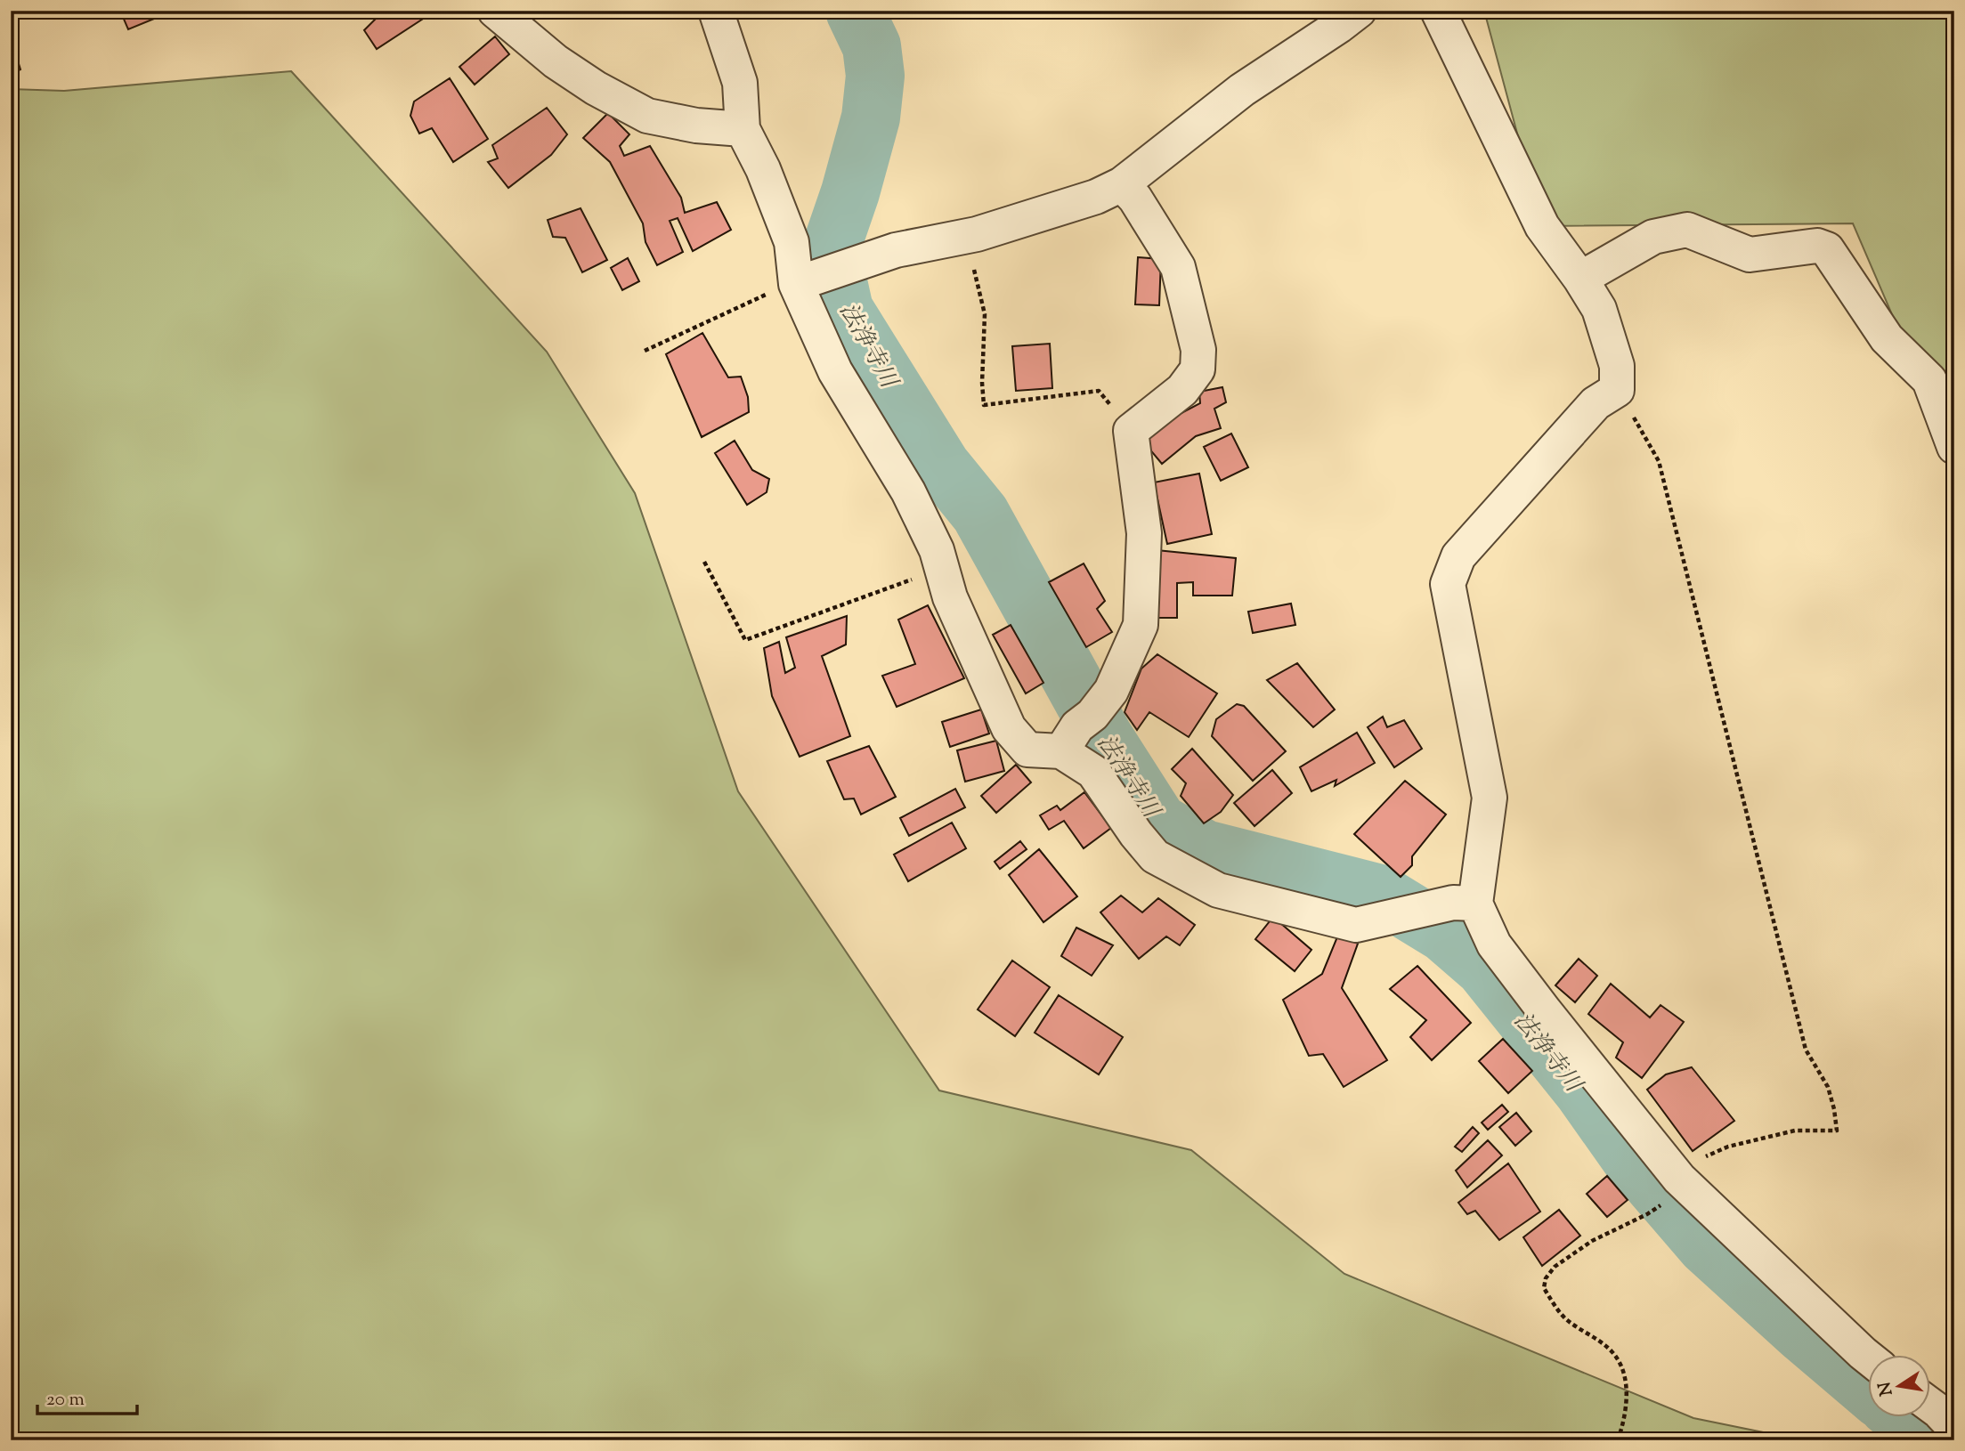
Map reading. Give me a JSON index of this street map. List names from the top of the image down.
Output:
{
  "water": ["法浄寺川"],
  "scale_bar": "20 m",
  "north": "left"
}
